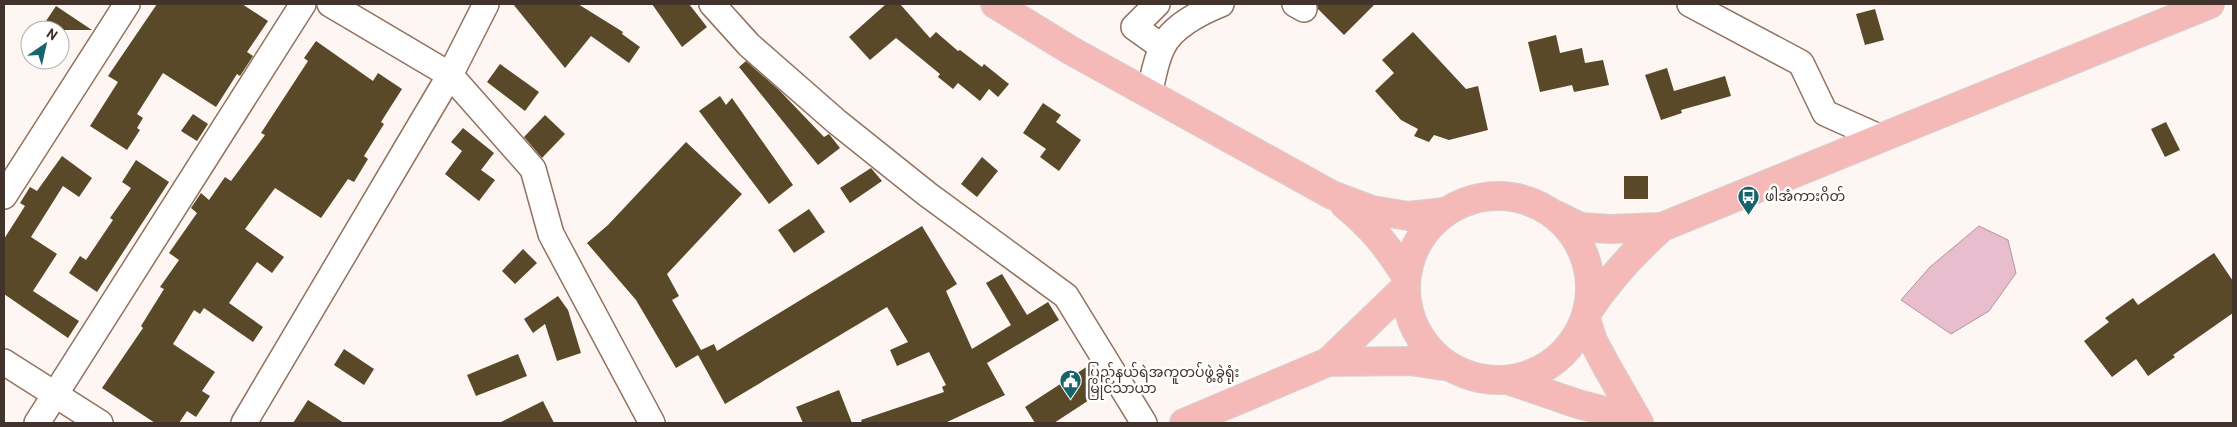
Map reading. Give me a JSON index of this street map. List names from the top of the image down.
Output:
{
  "places": {
    "bus stop": ["ဖါအံကားဂိတ်"],
    "public building": ["ပြည်နယ်ရဲအကူတပ်ဖွဲ့ခွဲရုံး မြိုင်သာယာ"]
  },
  "north": "top right"
}
